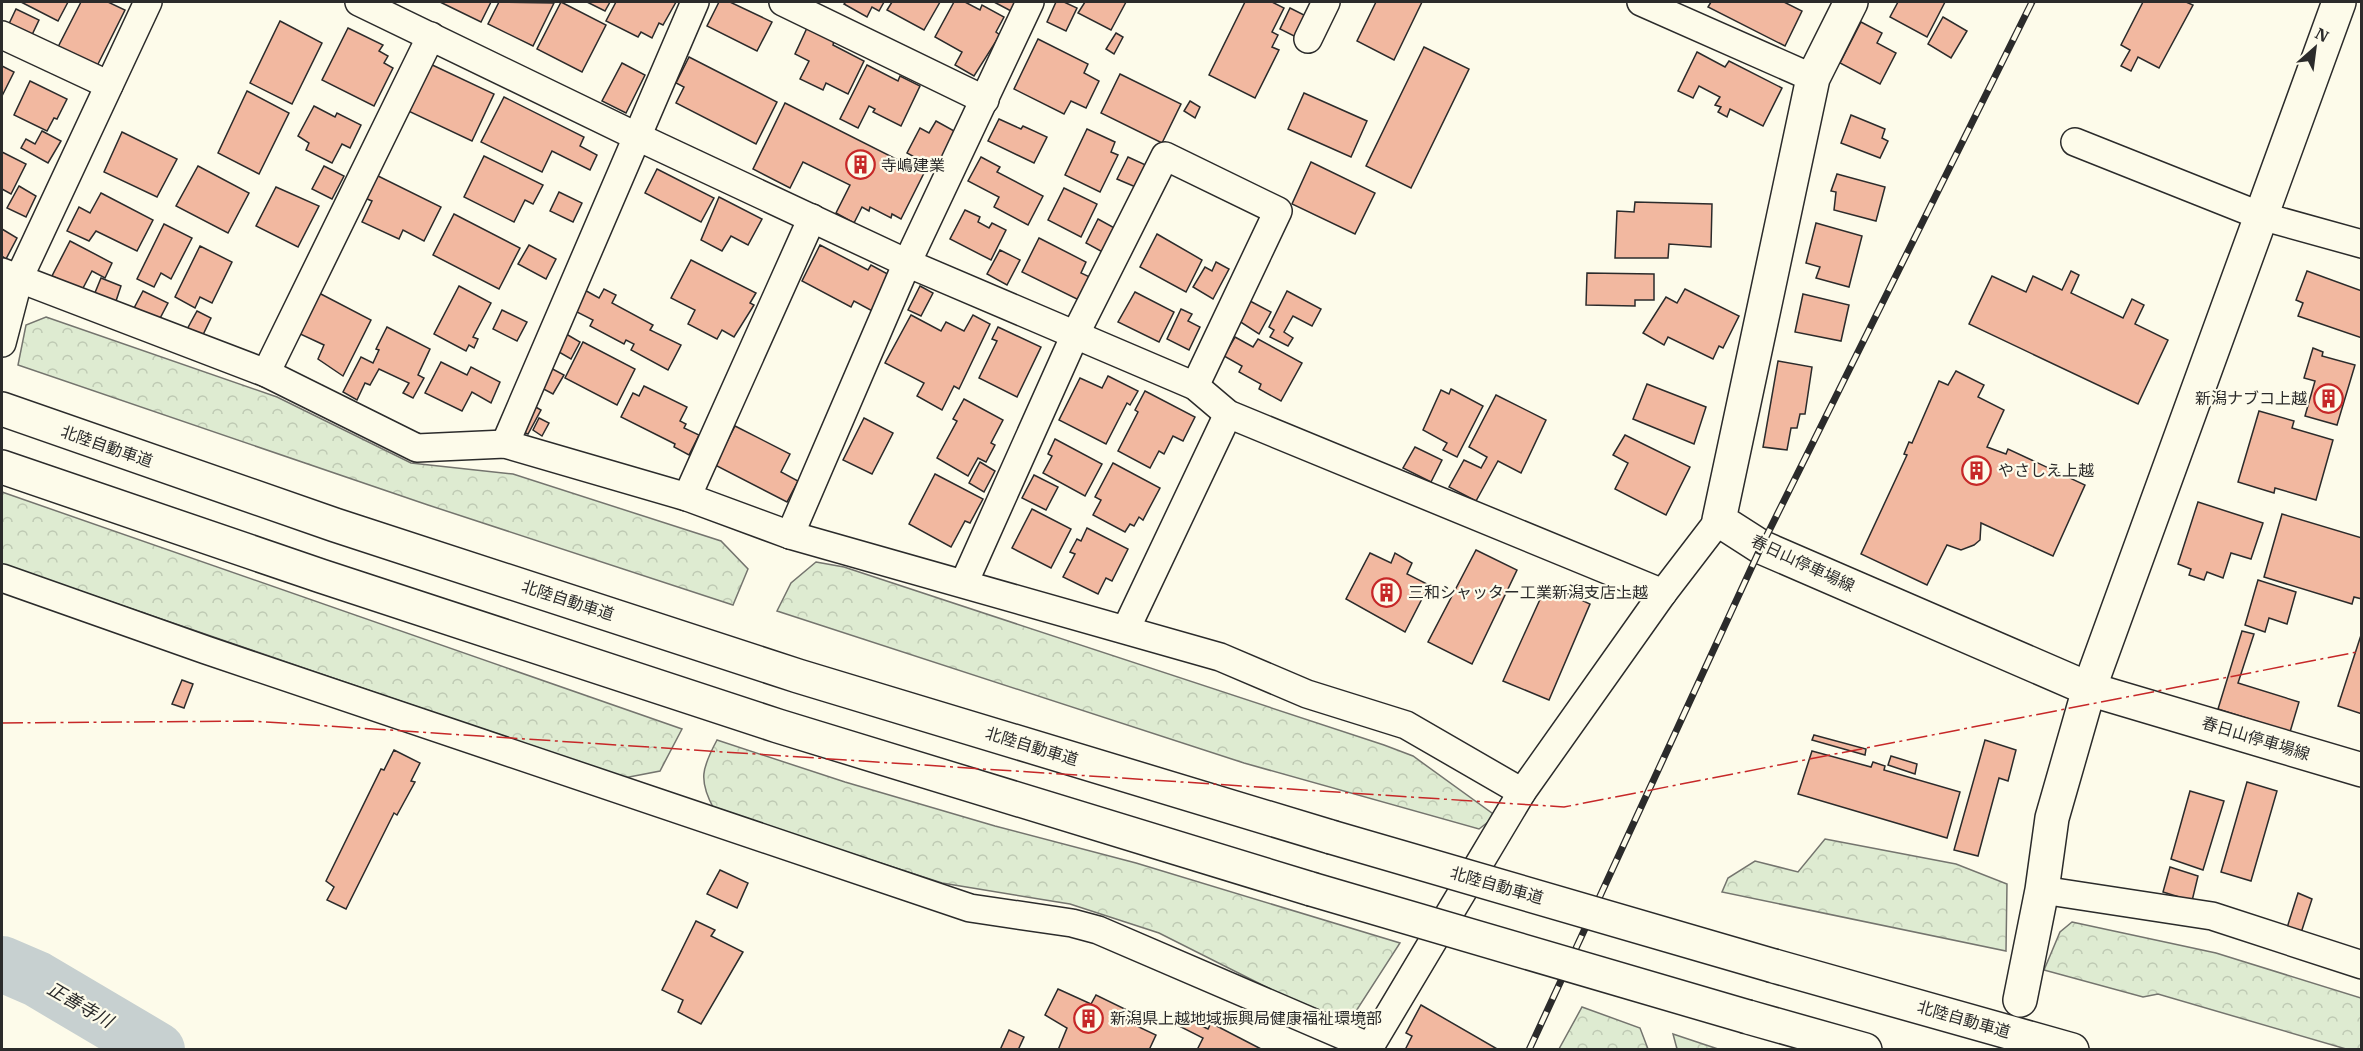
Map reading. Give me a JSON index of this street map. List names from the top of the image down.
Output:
{
  "streets": {
    "main road": ["北陸自動車道", "春日山停車場線"]
  },
  "water": ["正善寺川"],
  "places": {
    "building": [
      "寺嶋建業",
      "新潟ナブコ上越",
      "やさしえ上越",
      "三和シャッター工業新潟支店上越",
      "新潟県上越地域振興局健康福祉環境部"
    ]
  },
  "north": "top right"
}
